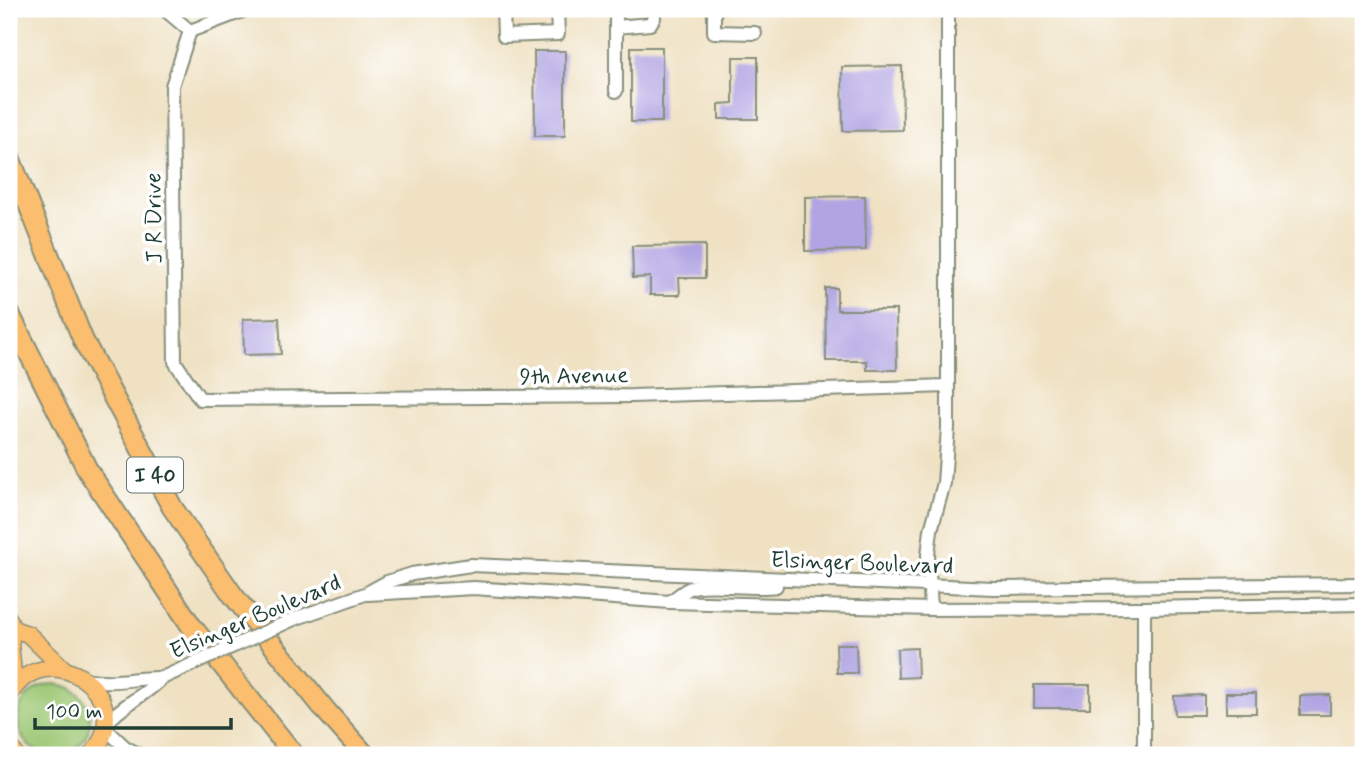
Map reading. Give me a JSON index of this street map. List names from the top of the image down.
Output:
{
  "streets": {
    "highway": ["I 40"],
    "street": ["J R Drive", "9th Avenue", "Elsinger Boulevard"]
  },
  "crossings": [
    ["J R Drive", "9th Avenue"]
  ],
  "scale_bar": "100 m"
}
